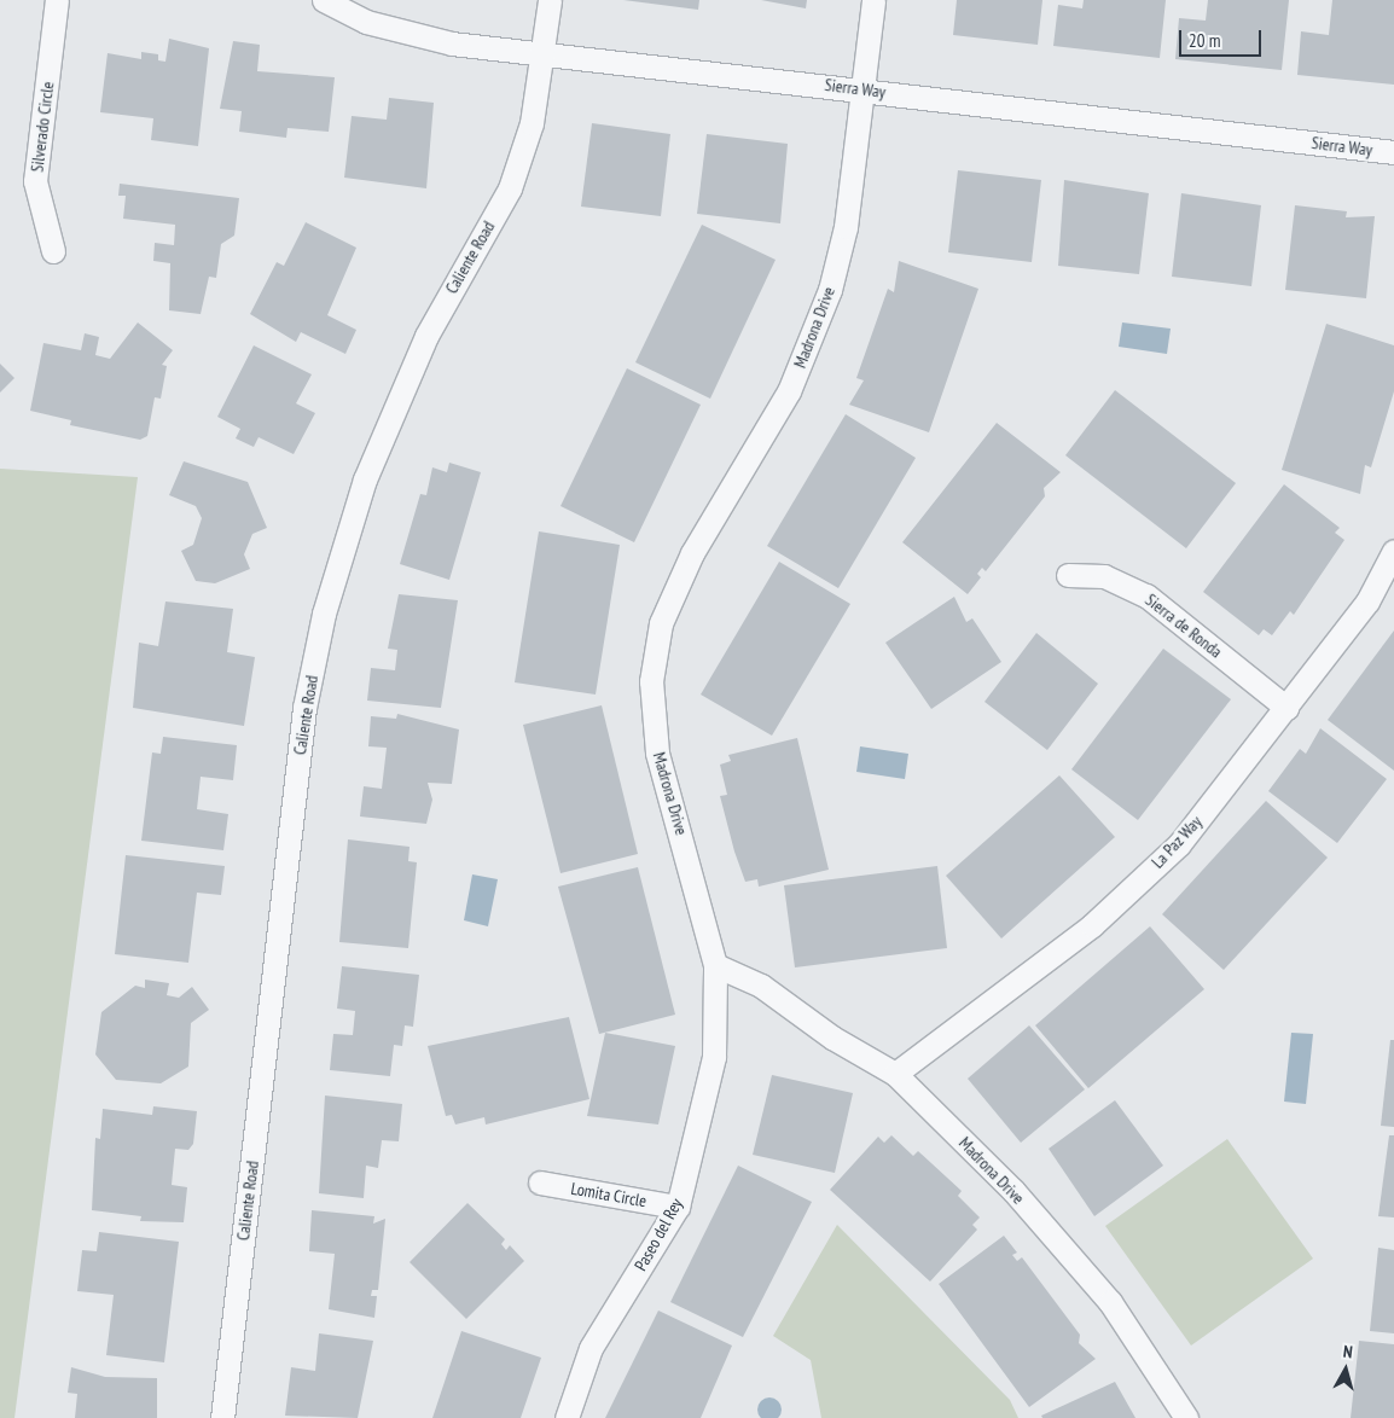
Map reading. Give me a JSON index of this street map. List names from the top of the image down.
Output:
{
  "streets": {
    "street": [
      "Sierra Way",
      "Silverado Circle",
      "Caliente Road",
      "Madrona Drive",
      "Sierra de Ronda",
      "La Paz Way",
      "Lomita Circle",
      "Paseo del Rey"
    ]
  },
  "crossings": [
    ["Sierra Way", "Caliente Road"],
    ["Sierra Way", "Madrona Drive"],
    ["Madrona Drive", "La Paz Way"],
    ["Madrona Drive", "Paseo del Rey"],
    ["Sierra de Ronda", "La Paz Way"],
    ["Lomita Circle", "Paseo del Rey"]
  ],
  "scale_bar": "20 m",
  "north": "top"
}
